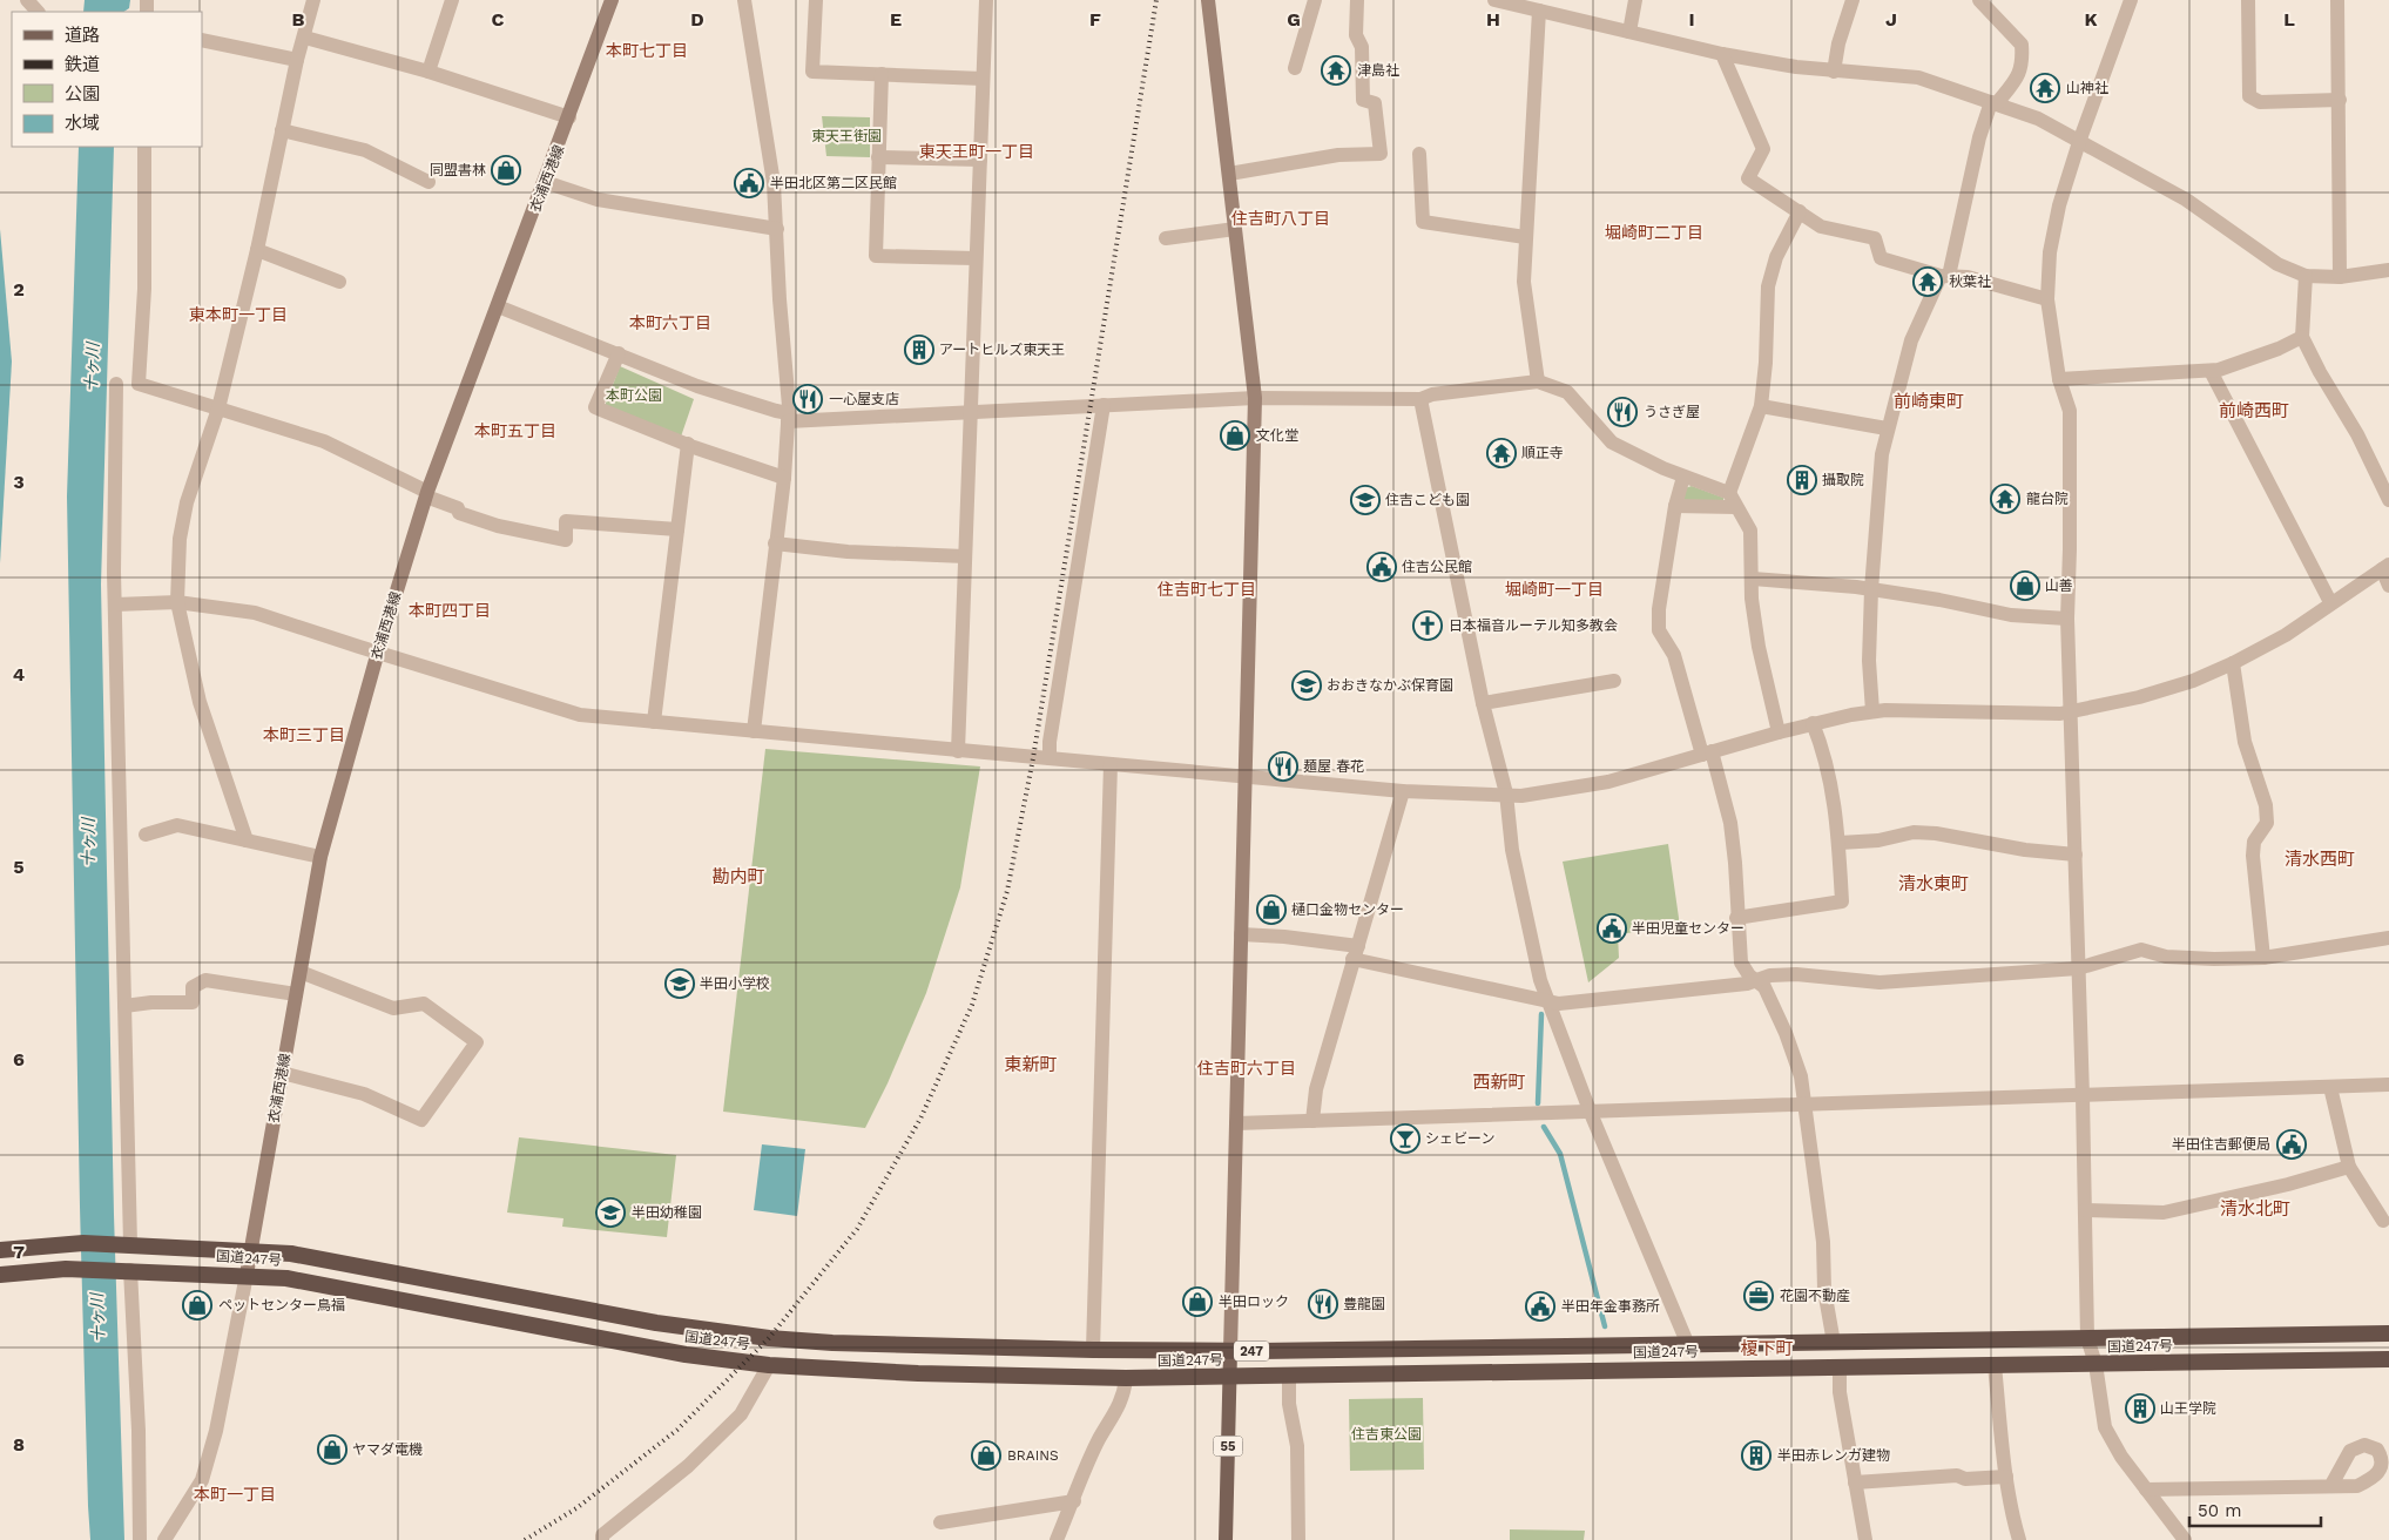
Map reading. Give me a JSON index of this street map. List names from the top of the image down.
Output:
{
  "streets": {
    "highway": ["国道247号", "247"],
    "main road": ["衣浦西港線", "55"]
  },
  "crossings": [
    ["衣浦西港線", "国道247号"],
    ["国道247号", "55"]
  ],
  "districts": [
    "本町七丁目",
    "東天王町一丁目",
    "住吉町八丁目",
    "堀崎町二丁目",
    "東本町一丁目",
    "本町六丁目",
    "前崎東町",
    "前崎西町",
    "本町五丁目",
    "住吉町七丁目",
    "堀崎町一丁目",
    "本町四丁目",
    "本町三丁目",
    "清水西町",
    "勘内町",
    "清水東町",
    "東新町",
    "住吉町六丁目",
    "西新町",
    "清水北町",
    "榎下町",
    "本町一丁目"
  ],
  "water": ["十ヶ川"],
  "parks": ["東天王街園", "本町公園", "住吉東公園"],
  "places": {
    "temple": [
      "津島社",
      "山神社",
      "秋葉社",
      "順正寺",
      "龍台院"
    ],
    "shop": [
      "同盟書林",
      "文化堂",
      "山善",
      "樋口金物センター",
      "半田ロック",
      "ペットセンター鳥福",
      "ヤマダ電機",
      "BRAINS"
    ],
    "public building": [
      "半田北区第二区民館",
      "住吉公民館",
      "半田児童センター",
      "半田住吉郵便局",
      "半田年金事務所"
    ],
    "building": [
      "アートヒルズ東天王",
      "攝取院",
      "山王学院",
      "半田赤レンガ建物"
    ],
    "restaurant": [
      "一心屋支店",
      "うさぎ屋",
      "麺屋 春花",
      "豊龍園"
    ],
    "school or university": [
      "住吉こども園",
      "おおきなかぶ保育園",
      "半田小学校",
      "半田幼稚園"
    ],
    "church": ["日本福音ルーテル知多教会"],
    "bar": ["シェビーン"],
    "office": ["花園不動産"]
  },
  "legend": [
    "道路",
    "鉄道",
    "公園",
    "水域"
  ],
  "scale_bar": "50 m",
  "grid": {
    "columns": [
      "B",
      "C",
      "D",
      "E",
      "F",
      "G",
      "H",
      "I",
      "J",
      "K",
      "L"
    ],
    "rows": [
      "2",
      "3",
      "4",
      "5",
      "6",
      "7",
      "8"
    ]
  }
}
